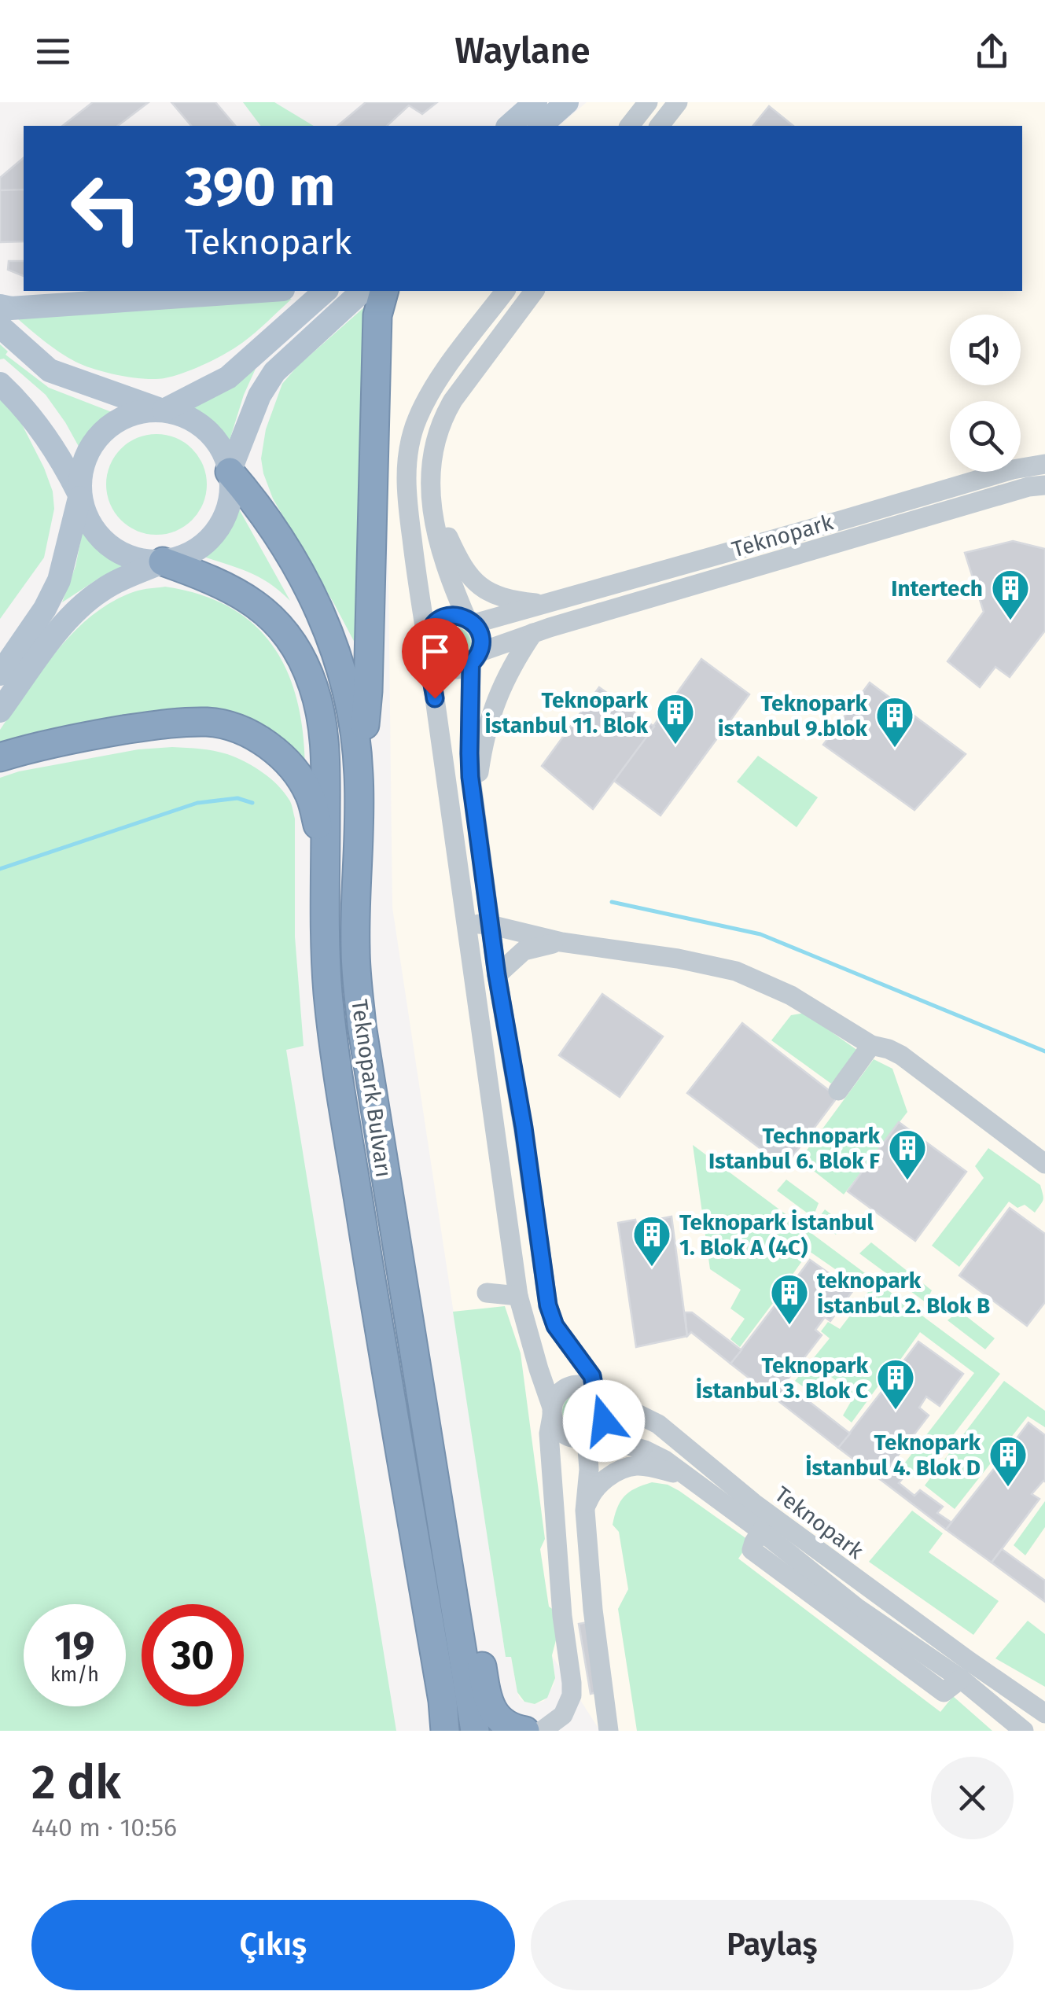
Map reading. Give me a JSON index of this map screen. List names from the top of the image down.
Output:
{
  "streets": {
    "highway": ["Teknopark Bulvarı"],
    "street": ["Teknopark"]
  },
  "places": {
    "building": [
      "Intertech",
      "Teknopark İstanbul 11. Blok",
      "Teknopark istanbul 9.blok",
      "Technopark Istanbul 6. Blok F",
      "Teknopark İstanbul 1. Blok A (4C)",
      "teknopark İstanbul 2. Blok B",
      "Teknopark İstanbul 3. Blok C",
      "Teknopark İstanbul 4. Blok D"
    ]
  },
  "page": {
    "header": "Waylane",
    "turn": ["390 m", "Teknopark"],
    "speed": "19 km/h",
    "limit": "30",
    "heading": ["2 dk", "440 m · 10:56"],
    "buttons": ["Çıkış", "Paylaş"]
  }
}
